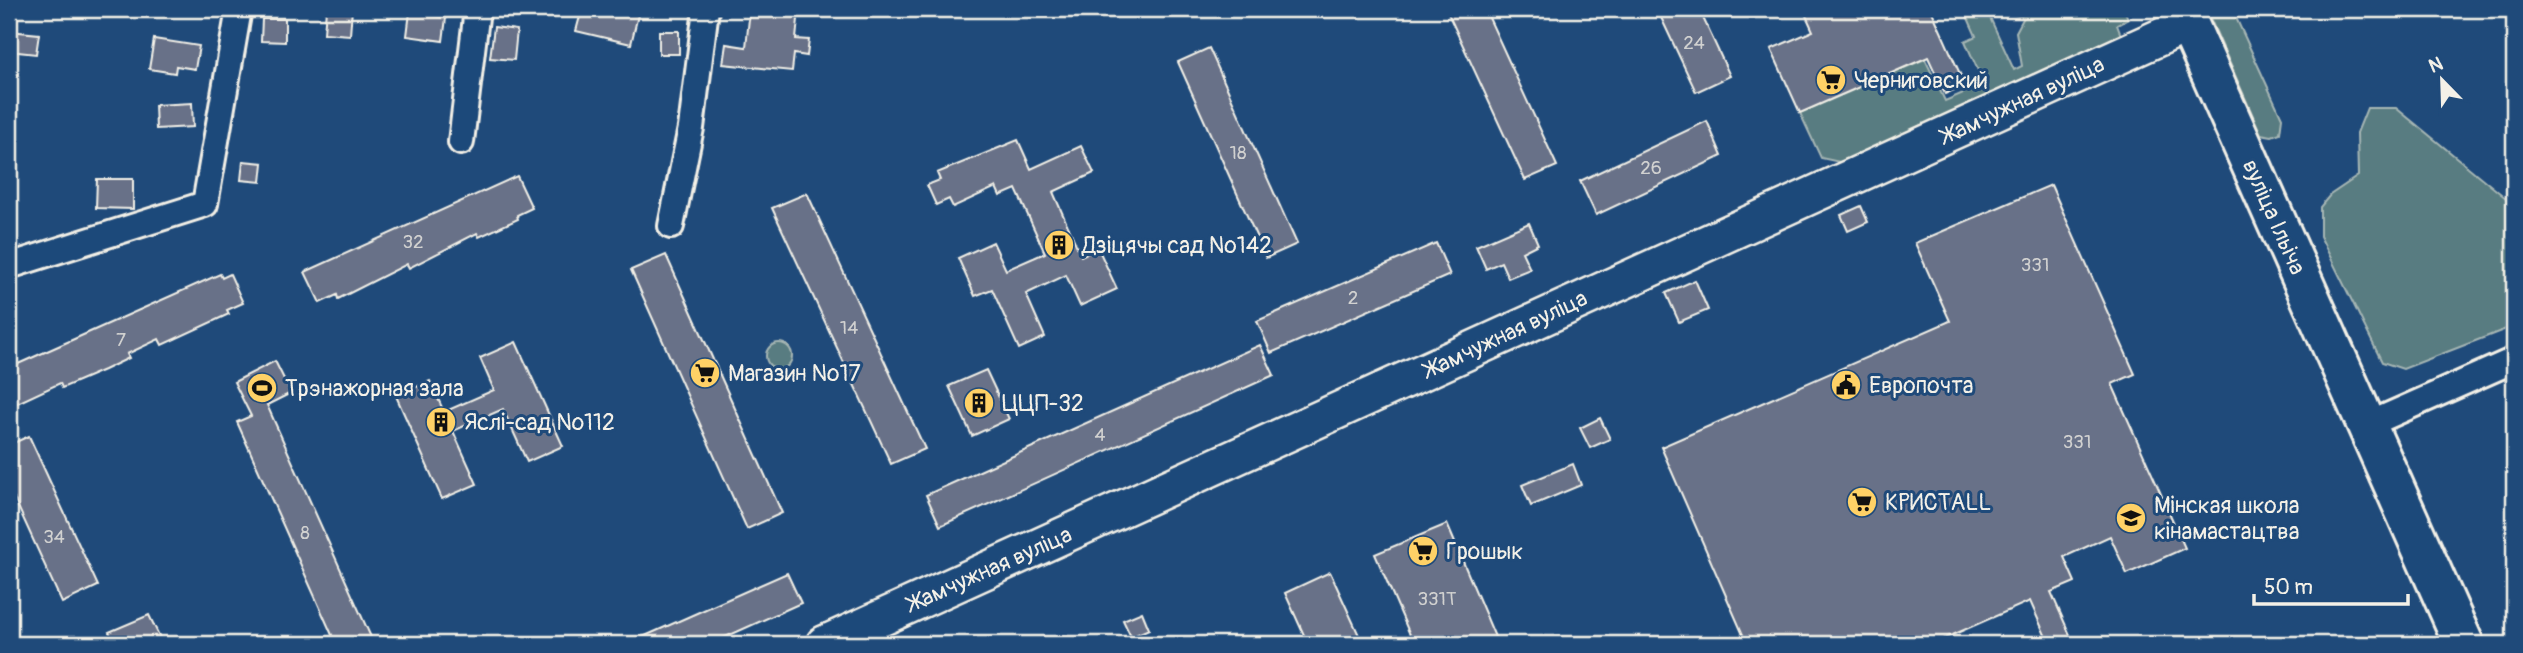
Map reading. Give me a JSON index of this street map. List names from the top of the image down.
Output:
{
  "streets": {
    "main road": ["Жамчужная вуліца", "вуліца Ільіча"]
  },
  "crossings": [
    ["Жамчужная вуліца", "вуліца Ільіча"]
  ],
  "places": {
    "supermarket": [
      "Черниговский",
      "Магазин №17",
      "КРИСТАLL",
      "Грошык"
    ],
    "building": ["Дзіцячы сад №142", "ЦЦП-32", "Яслі-сад №112"],
    "public building": ["Европочта"],
    "sports": ["Трэнажорная зала"],
    "school or university": ["Мінская школа кінамастацтва"]
  },
  "house_numbers": [
    "24",
    "18",
    "26",
    "32",
    "331",
    "2",
    "14",
    "7",
    "4",
    "331",
    "8",
    "34",
    "331Т"
  ],
  "scale_bar": "50 m",
  "north": "top left"
}
